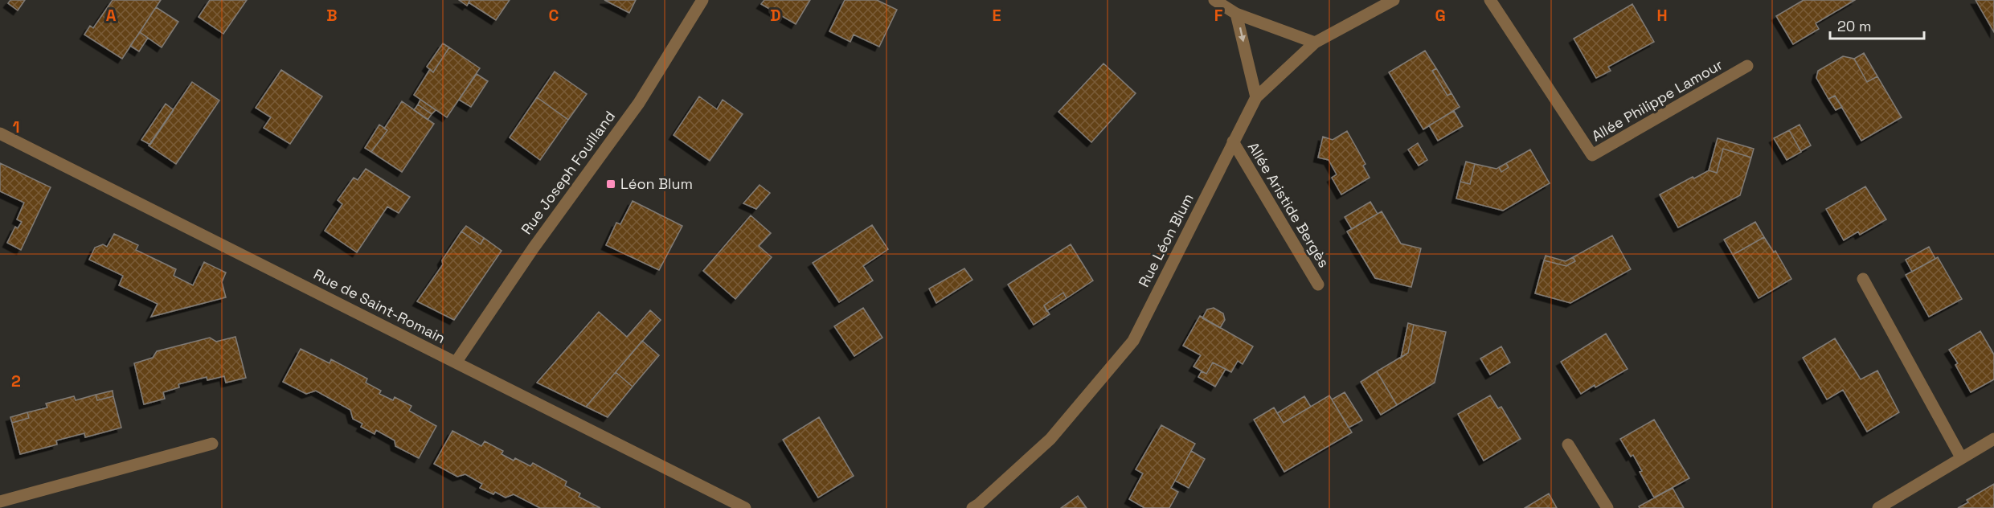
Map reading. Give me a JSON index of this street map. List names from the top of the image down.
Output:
{
  "streets": {
    "street": [
      "Allée Philippe Lamour",
      "Rue Joseph Fouilland",
      "Allée Aristide Bergès",
      "Rue Léon Blum",
      "Rue de Saint-Romain"
    ]
  },
  "crossings": [
    ["Rue Joseph Fouilland", "Rue de Saint-Romain"],
    ["Allée Aristide Bergès", "Rue Léon Blum"]
  ],
  "places": {
    "transit": ["Léon Blum"]
  },
  "scale_bar": "20 m",
  "grid": {
    "columns": [
      "A",
      "B",
      "C",
      "D",
      "E",
      "F",
      "G",
      "H"
    ],
    "rows": ["1", "2"]
  }
}
